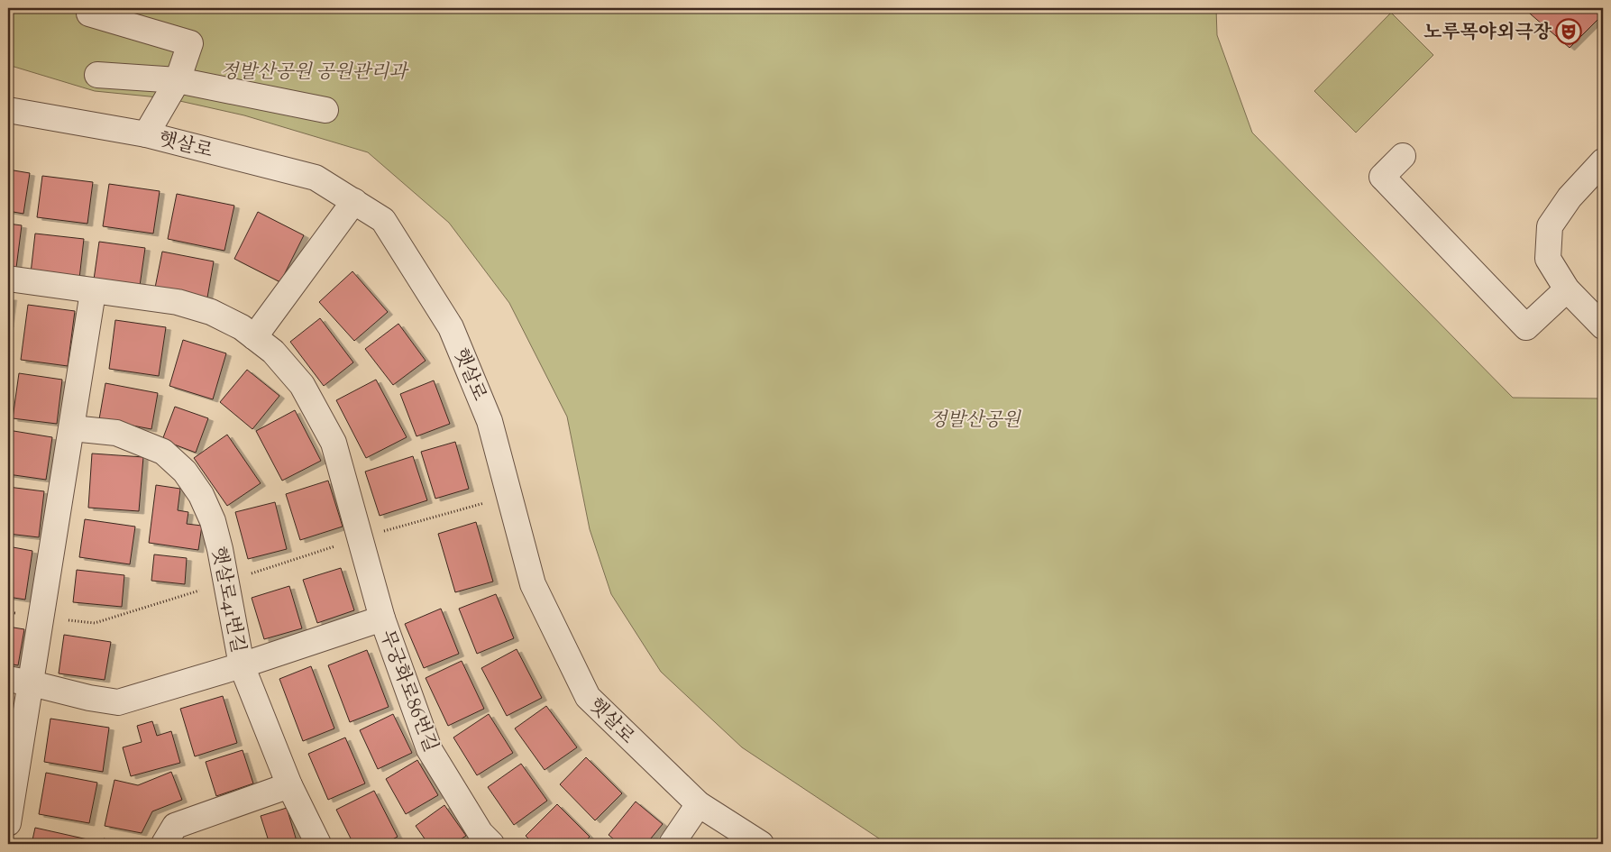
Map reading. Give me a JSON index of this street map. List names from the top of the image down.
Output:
{
  "streets": {
    "street": ["햇살로", "햇살로41번길", "무궁화로86번길"]
  },
  "parks": ["정발산공원 공원관리과", "정발산공원"],
  "places": {
    "theatre": ["노루목야외극장"]
  }
}
